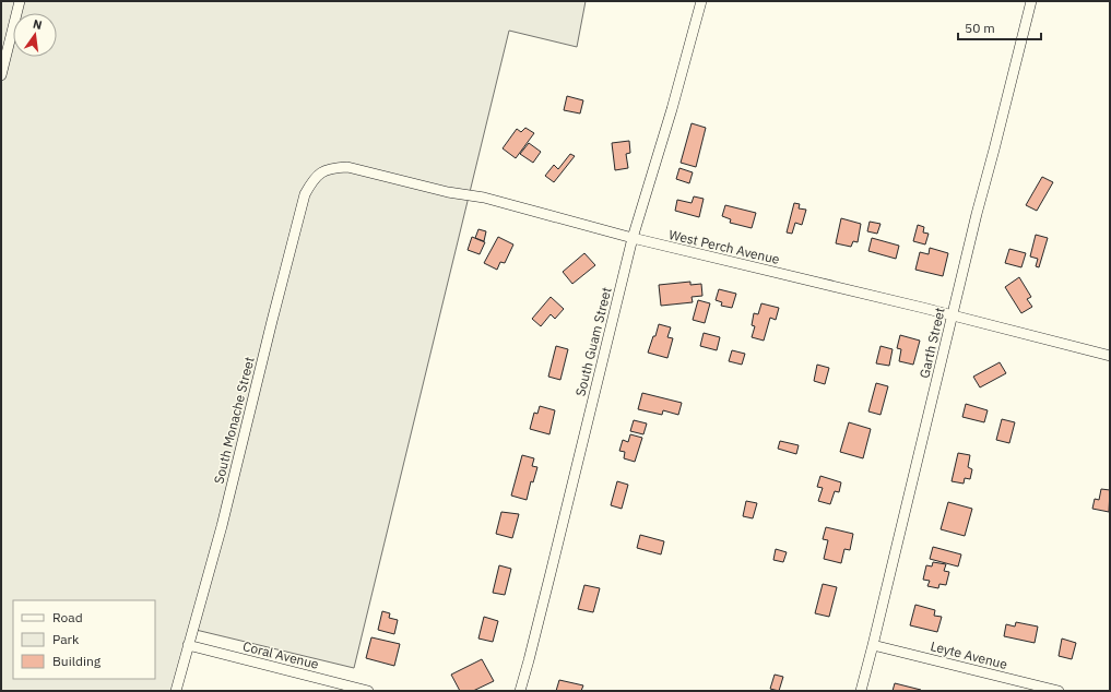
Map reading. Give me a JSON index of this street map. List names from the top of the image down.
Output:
{
  "streets": {
    "street": [
      "West Perch Avenue",
      "South Guam Street",
      "Garth Street",
      "South Monache Street",
      "Coral Avenue",
      "Leyte Avenue"
    ]
  },
  "crossings": [
    ["West Perch Avenue", "South Guam Street"],
    ["West Perch Avenue", "Garth Street"],
    ["West Perch Avenue", "South Monache Street"],
    ["Garth Street", "Leyte Avenue"],
    ["South Monache Street", "Coral Avenue"]
  ],
  "legend": ["Road", "Park", "Building"],
  "scale_bar": "50 m",
  "north": "top"
}
